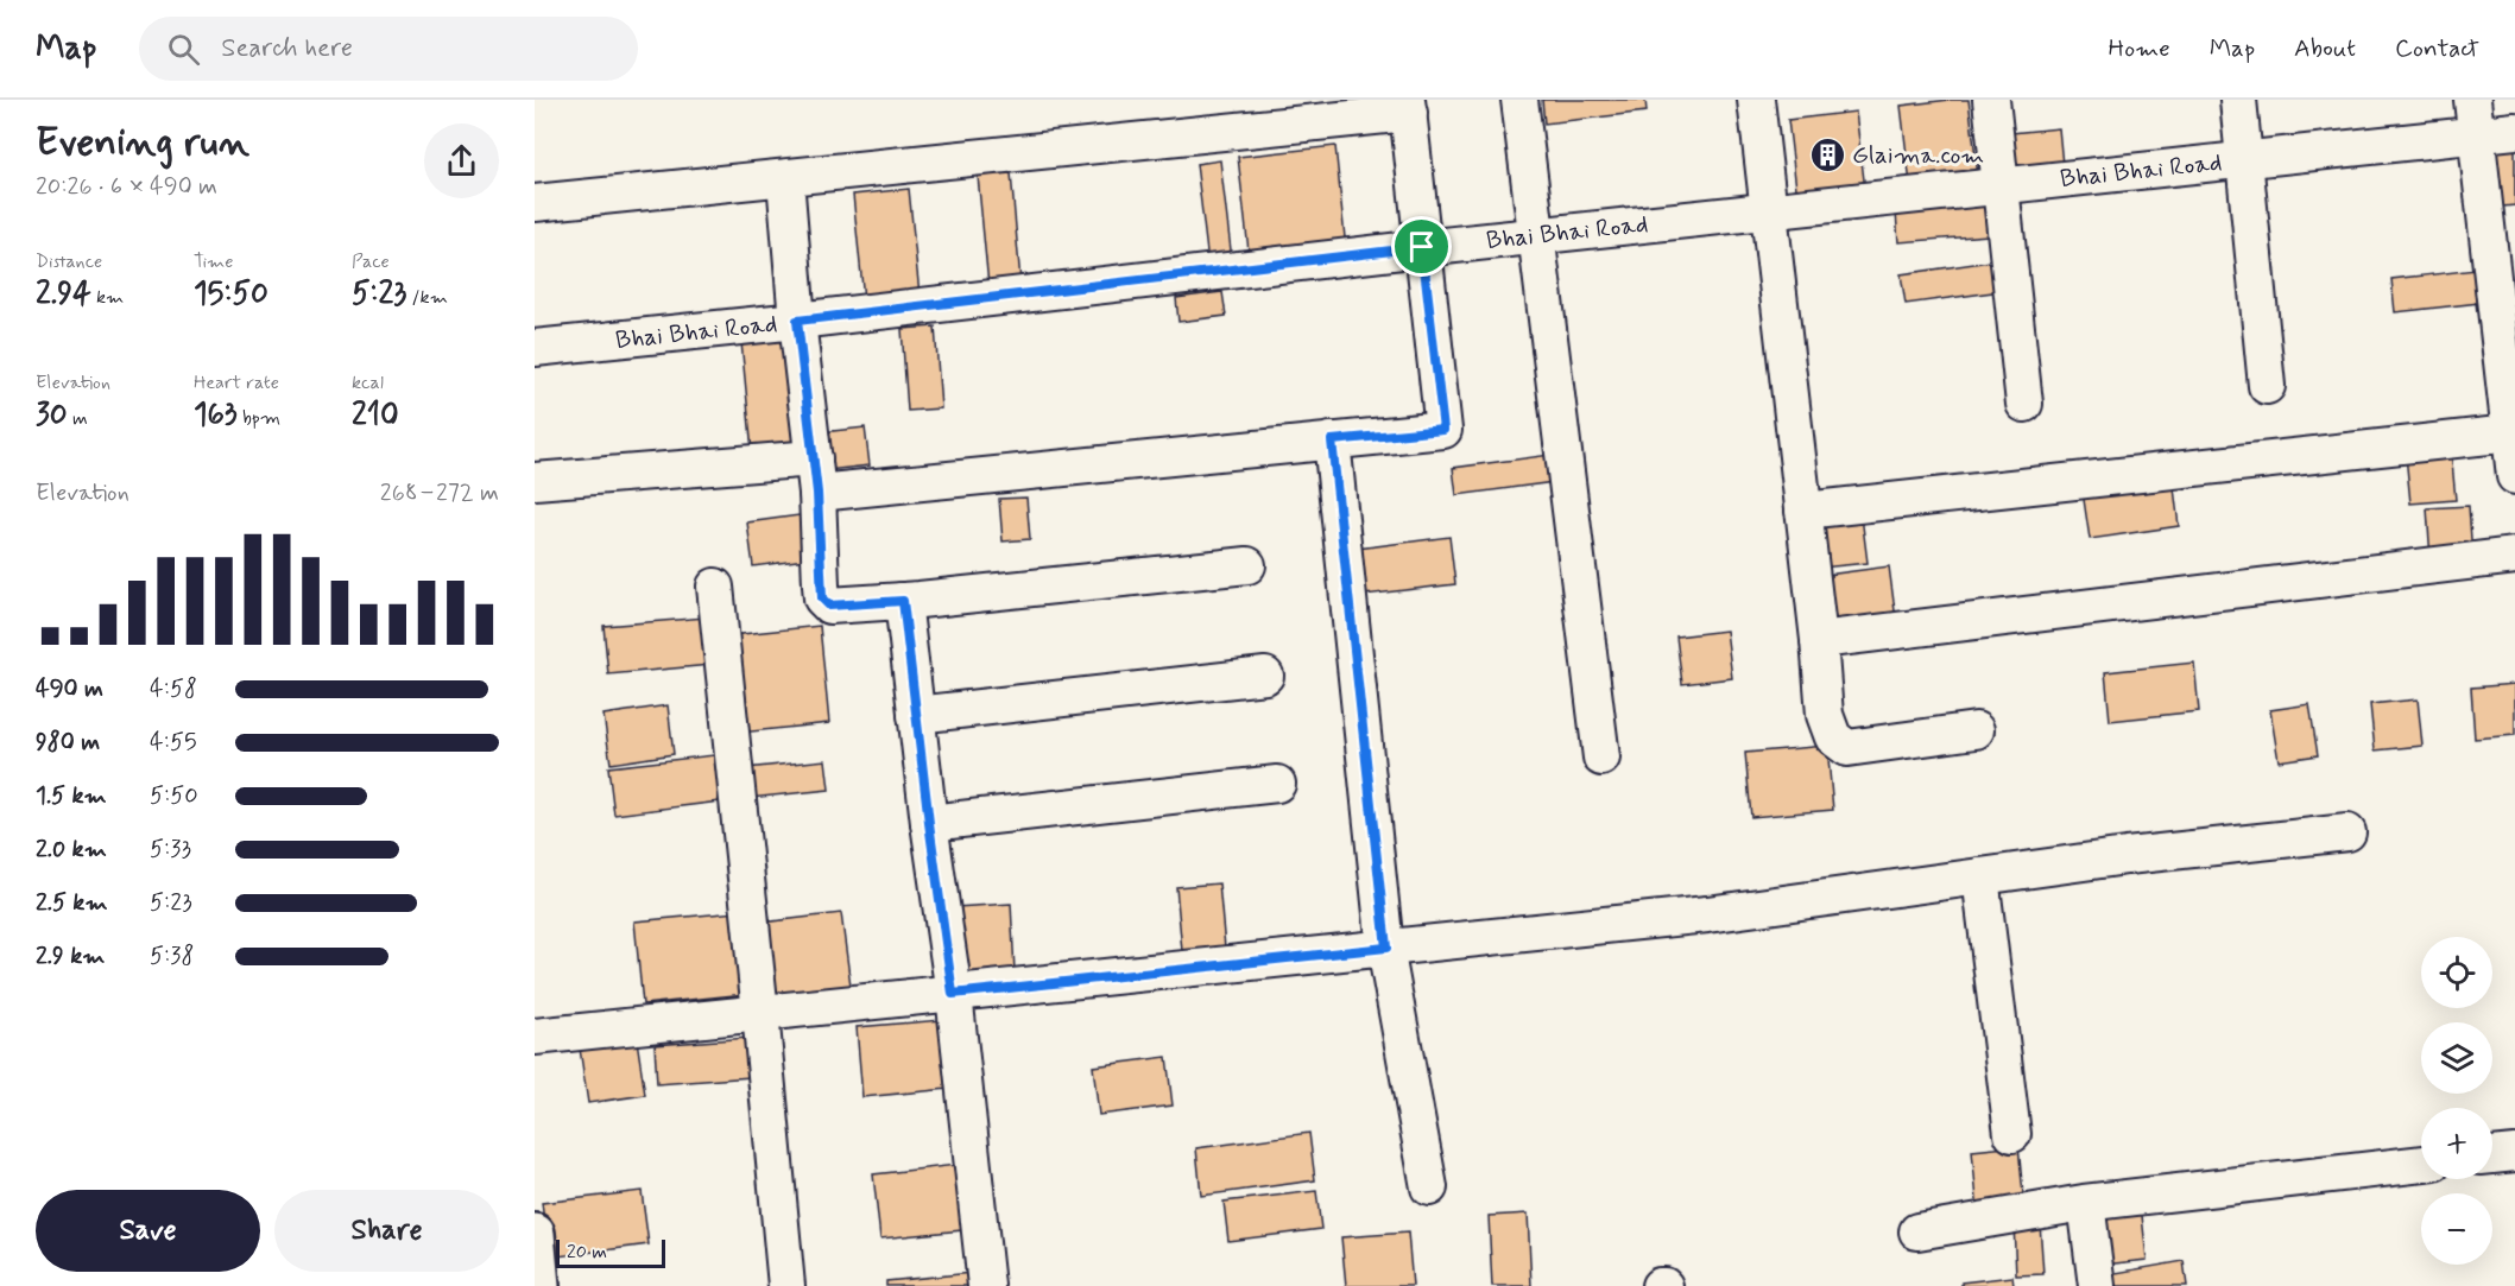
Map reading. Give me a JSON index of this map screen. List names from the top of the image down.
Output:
{
  "streets": {
    "street": ["Bhai Bhai Road"]
  },
  "places": {
    "building": ["Glaima.com"]
  },
  "scale_bar": "20 m",
  "page": {
    "header": "Map",
    "search": "Search here",
    "nav": [
      "Home",
      "Map",
      "About",
      "Contact"
    ],
    "heading": ["Evening run", "20:26 · 6 × 490 m"],
    "stats": [
      ["Distance", "2.94 km"],
      ["Time", "15:50"],
      ["Pace", "5:23 /km"],
      ["Elevation", "30 m"],
      ["Heart rate", "163 bpm"],
      ["kcal", "210"]
    ],
    "chart": ["Elevation", "268–272 m"],
    "list": [
      {
        "name": "490 m",
        "note": "4:58"
      },
      {
        "name": "980 m",
        "note": "4:55"
      },
      {
        "name": "1.5 km",
        "note": "5:50"
      },
      {
        "name": "2.0 km",
        "note": "5:33"
      },
      {
        "name": "2.5 km",
        "note": "5:23"
      },
      {
        "name": "2.9 km",
        "note": "5:38"
      }
    ],
    "map_buttons": ["+", "−"],
    "buttons": ["Save", "Share"],
    "scale": "20 m"
  }
}
